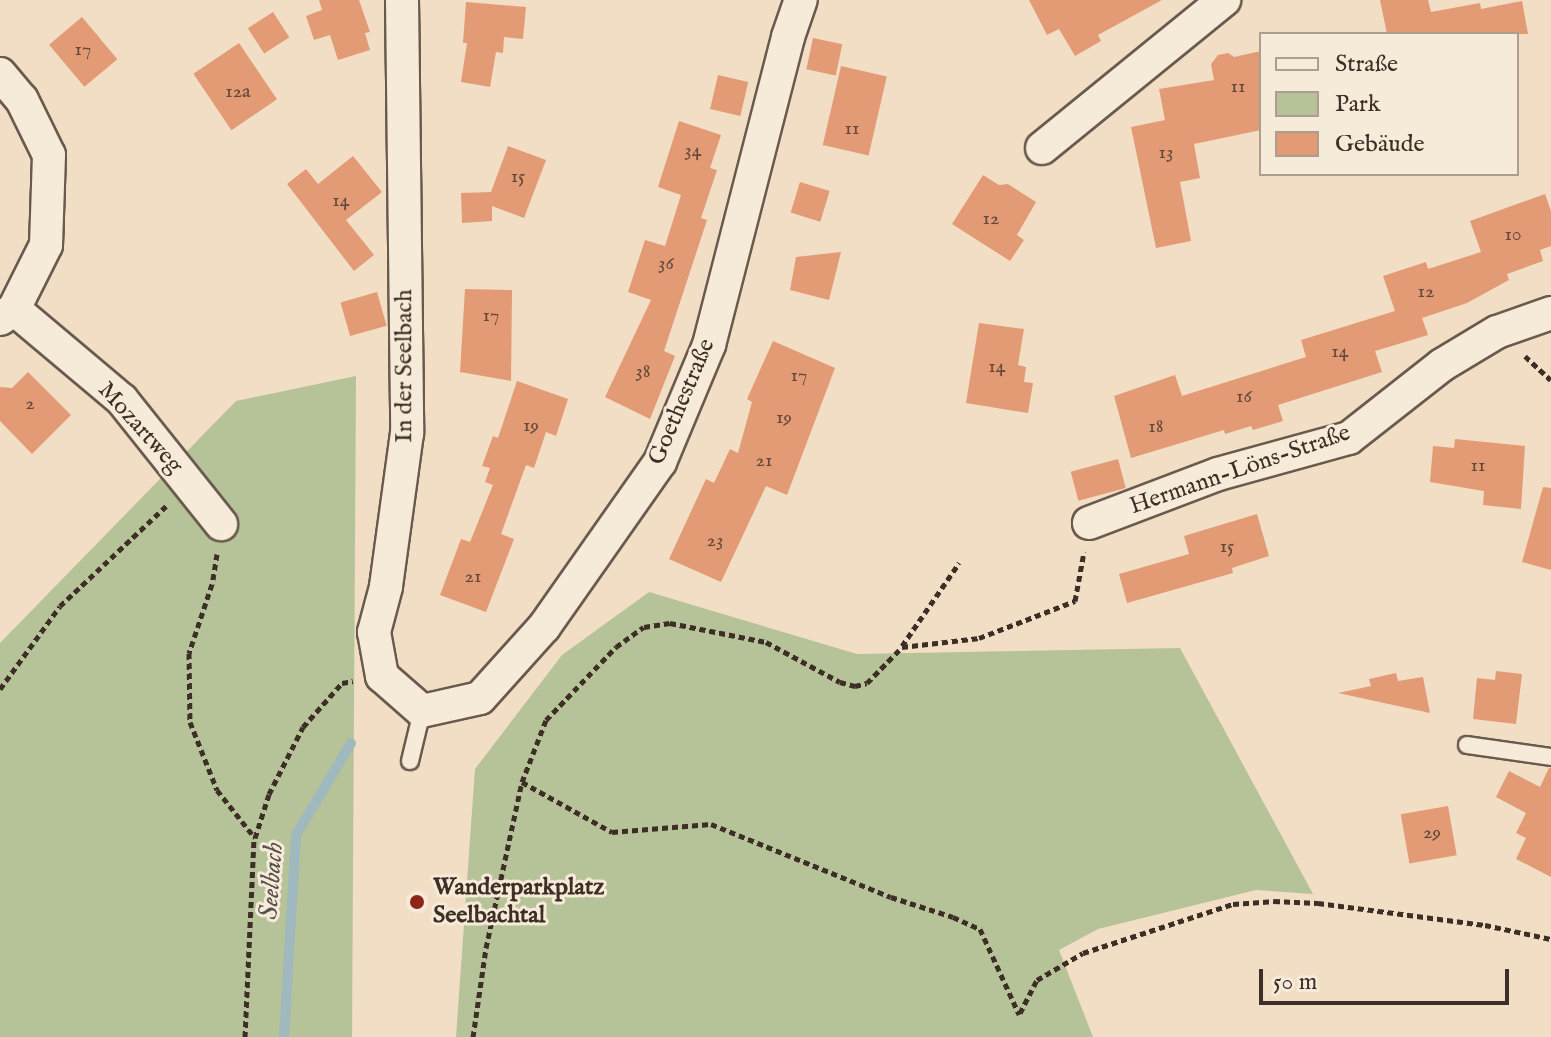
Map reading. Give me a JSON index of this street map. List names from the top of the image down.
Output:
{
  "streets": {
    "street": [
      "In der Seelbach",
      "Goethestraße",
      "Mozartweg",
      "Hermann-Löns-Straße"
    ]
  },
  "water": ["Seelbach"],
  "places": ["Wanderparkplatz Seelbachtal"],
  "house_numbers": [
    "17",
    "11",
    "12a",
    "11",
    "34",
    "13",
    "15",
    "14",
    "12",
    "10",
    "36",
    "12",
    "17",
    "14",
    "14",
    "38",
    "17",
    "16",
    "2",
    "19",
    "19",
    "18",
    "21",
    "11",
    "23",
    "15",
    "21",
    "29"
  ],
  "legend": ["Straße", "Park", "Gebäude"],
  "scale_bar": "50 m"
}
